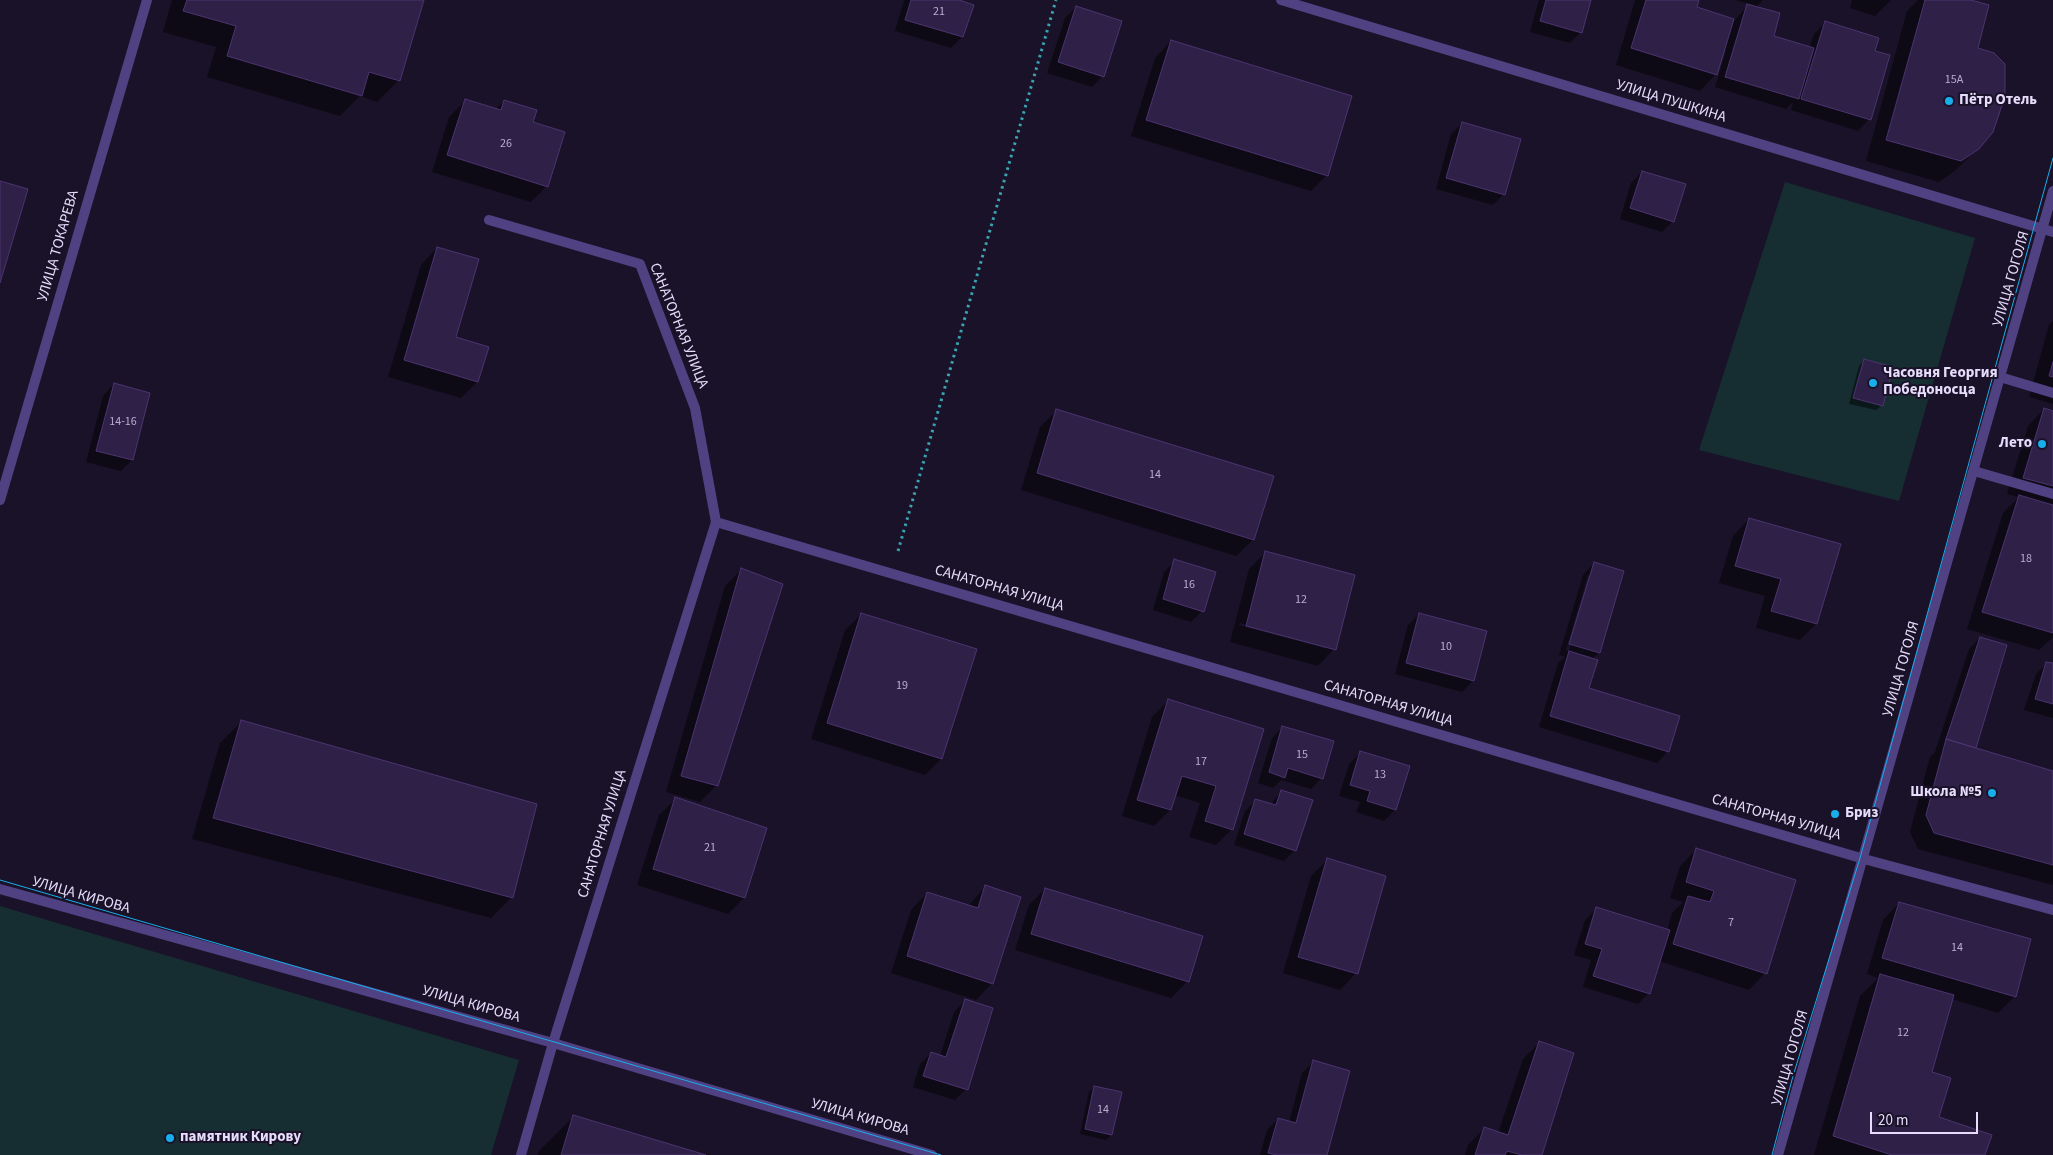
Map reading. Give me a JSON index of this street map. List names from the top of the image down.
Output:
{
  "streets": {
    "street": [
      "УЛИЦА ПУШКИНА",
      "УЛИЦА ТОКАРЕВА",
      "УЛИЦА ГОГОЛЯ",
      "САНАТОРНАЯ УЛИЦА",
      "УЛИЦА КИРОВА"
    ]
  },
  "crossings": [
    ["УЛИЦА ПУШКИНА", "УЛИЦА ГОГОЛЯ"],
    ["УЛИЦА ГОГОЛЯ", "САНАТОРНАЯ УЛИЦА"],
    ["САНАТОРНАЯ УЛИЦА", "УЛИЦА КИРОВА"]
  ],
  "places": [
    "Пётр Отель",
    "Часовня Георгия Победоносца",
    "Лето",
    "Школа №5",
    "Бриз",
    "памятник Кирову"
  ],
  "house_numbers": [
    "21",
    "15А",
    "26",
    "14-16",
    "14",
    "18",
    "16",
    "12",
    "10",
    "19",
    "15",
    "17",
    "13",
    "21",
    "7",
    "14",
    "12",
    "14"
  ],
  "scale_bar": "20 m"
}
